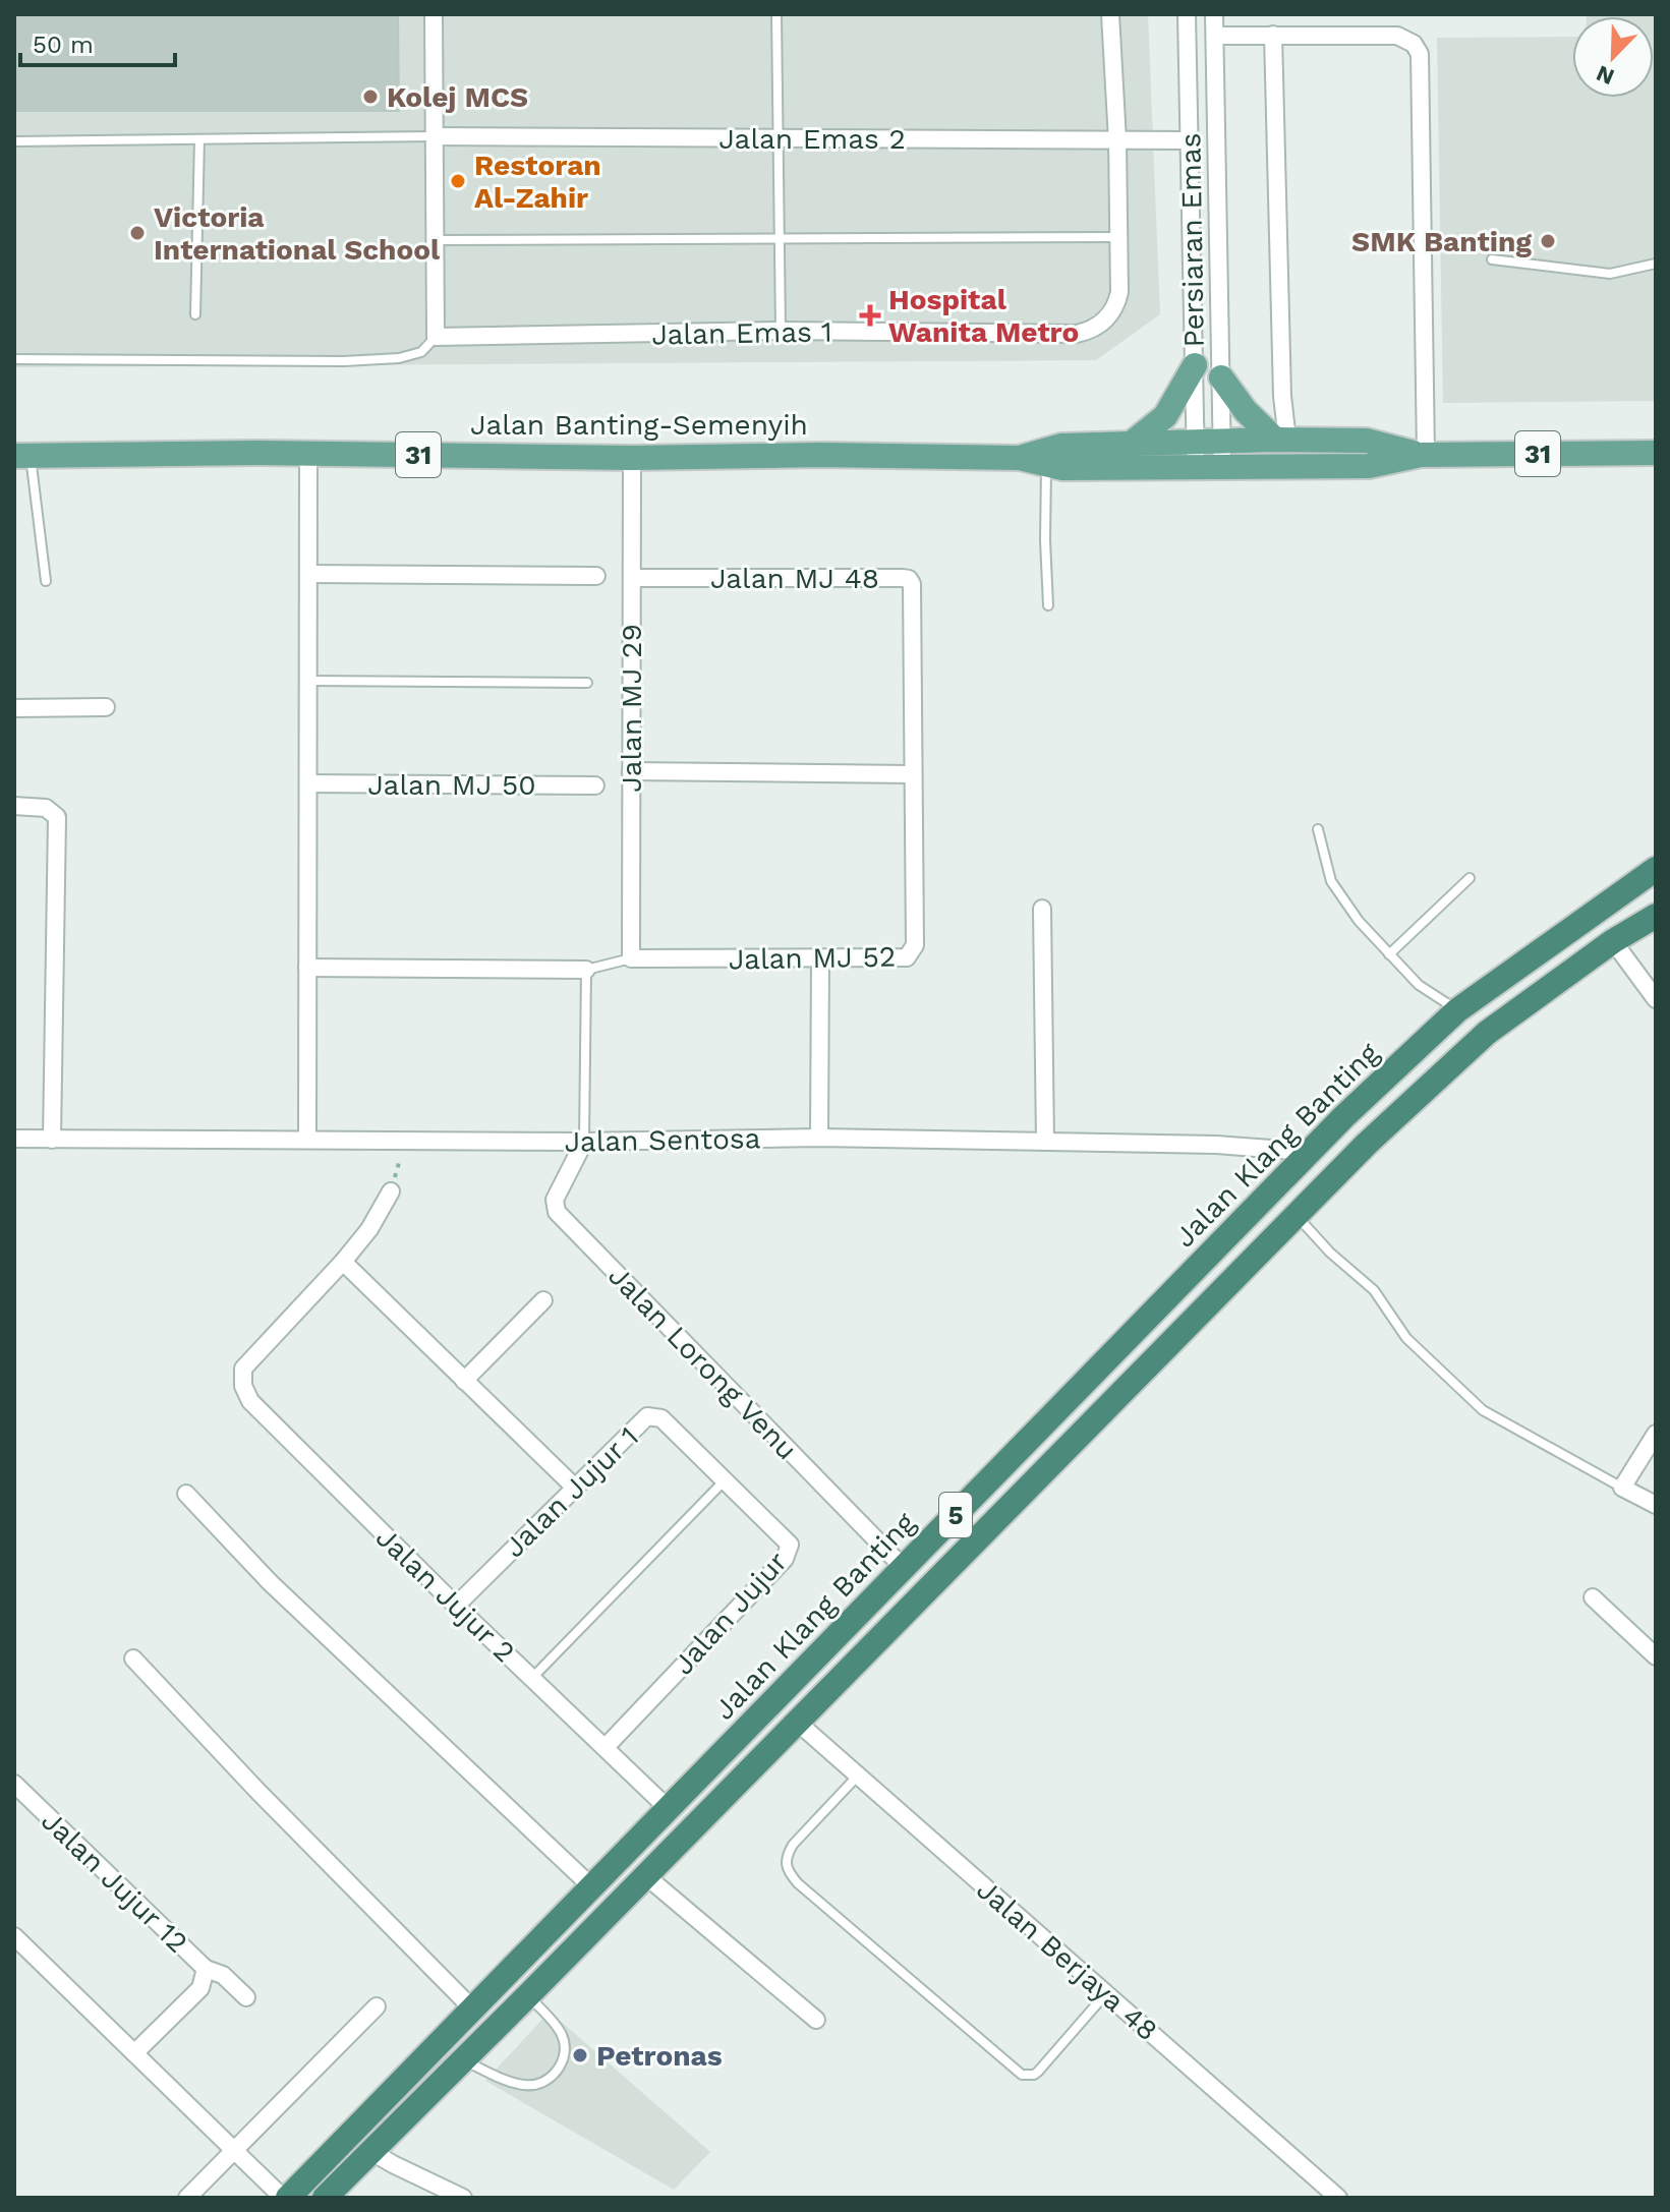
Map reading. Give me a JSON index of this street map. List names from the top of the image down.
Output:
{
  "streets": {
    "highway": ["Jalan Klang Banting", "5"],
    "main road": ["Jalan Banting-Semenyih", "31"],
    "street": [
      "Jalan Emas 2",
      "Persiaran Emas",
      "Jalan Emas 1",
      "Jalan MJ 48",
      "Jalan MJ 29",
      "Jalan MJ 50",
      "Jalan MJ 52",
      "Jalan Sentosa",
      "Jalan Lorong Venu",
      "Jalan Jujur 1",
      "Jalan Jujur 2",
      "Jalan Jujur",
      "Jalan Jujur 12",
      "Jalan Berjaya 48"
    ]
  },
  "crossings": [
    ["Jalan Emas 2", "Persiaran Emas"],
    ["Jalan Emas 2", "Jalan Emas 1"],
    ["Persiaran Emas", "Jalan Banting-Semenyih"],
    ["Jalan Banting-Semenyih", "Jalan MJ 29"],
    ["Jalan MJ 48", "Jalan MJ 29"],
    ["Jalan MJ 48", "Jalan MJ 52"],
    ["Jalan MJ 29", "Jalan MJ 52"],
    ["Jalan Sentosa", "Jalan Klang Banting"],
    ["Jalan Sentosa", "Jalan Lorong Venu"],
    ["Jalan Klang Banting", "Jalan Lorong Venu"],
    ["Jalan Klang Banting", "Jalan Jujur 2"],
    ["Jalan Jujur 1", "Jalan Jujur 2"],
    ["Jalan Jujur 1", "Jalan Jujur"],
    ["5", "Jalan Berjaya 48"],
    ["Jalan Jujur 2", "Jalan Jujur"]
  ],
  "places": {
    "other": [
      "Kolej MCS",
      "Restoran Al-Zahir",
      "Victoria International School",
      "SMK Banting",
      "Petronas"
    ],
    "health": ["Hospital Wanita Metro"]
  },
  "scale_bar": "50 m",
  "north": "bottom left"
}
